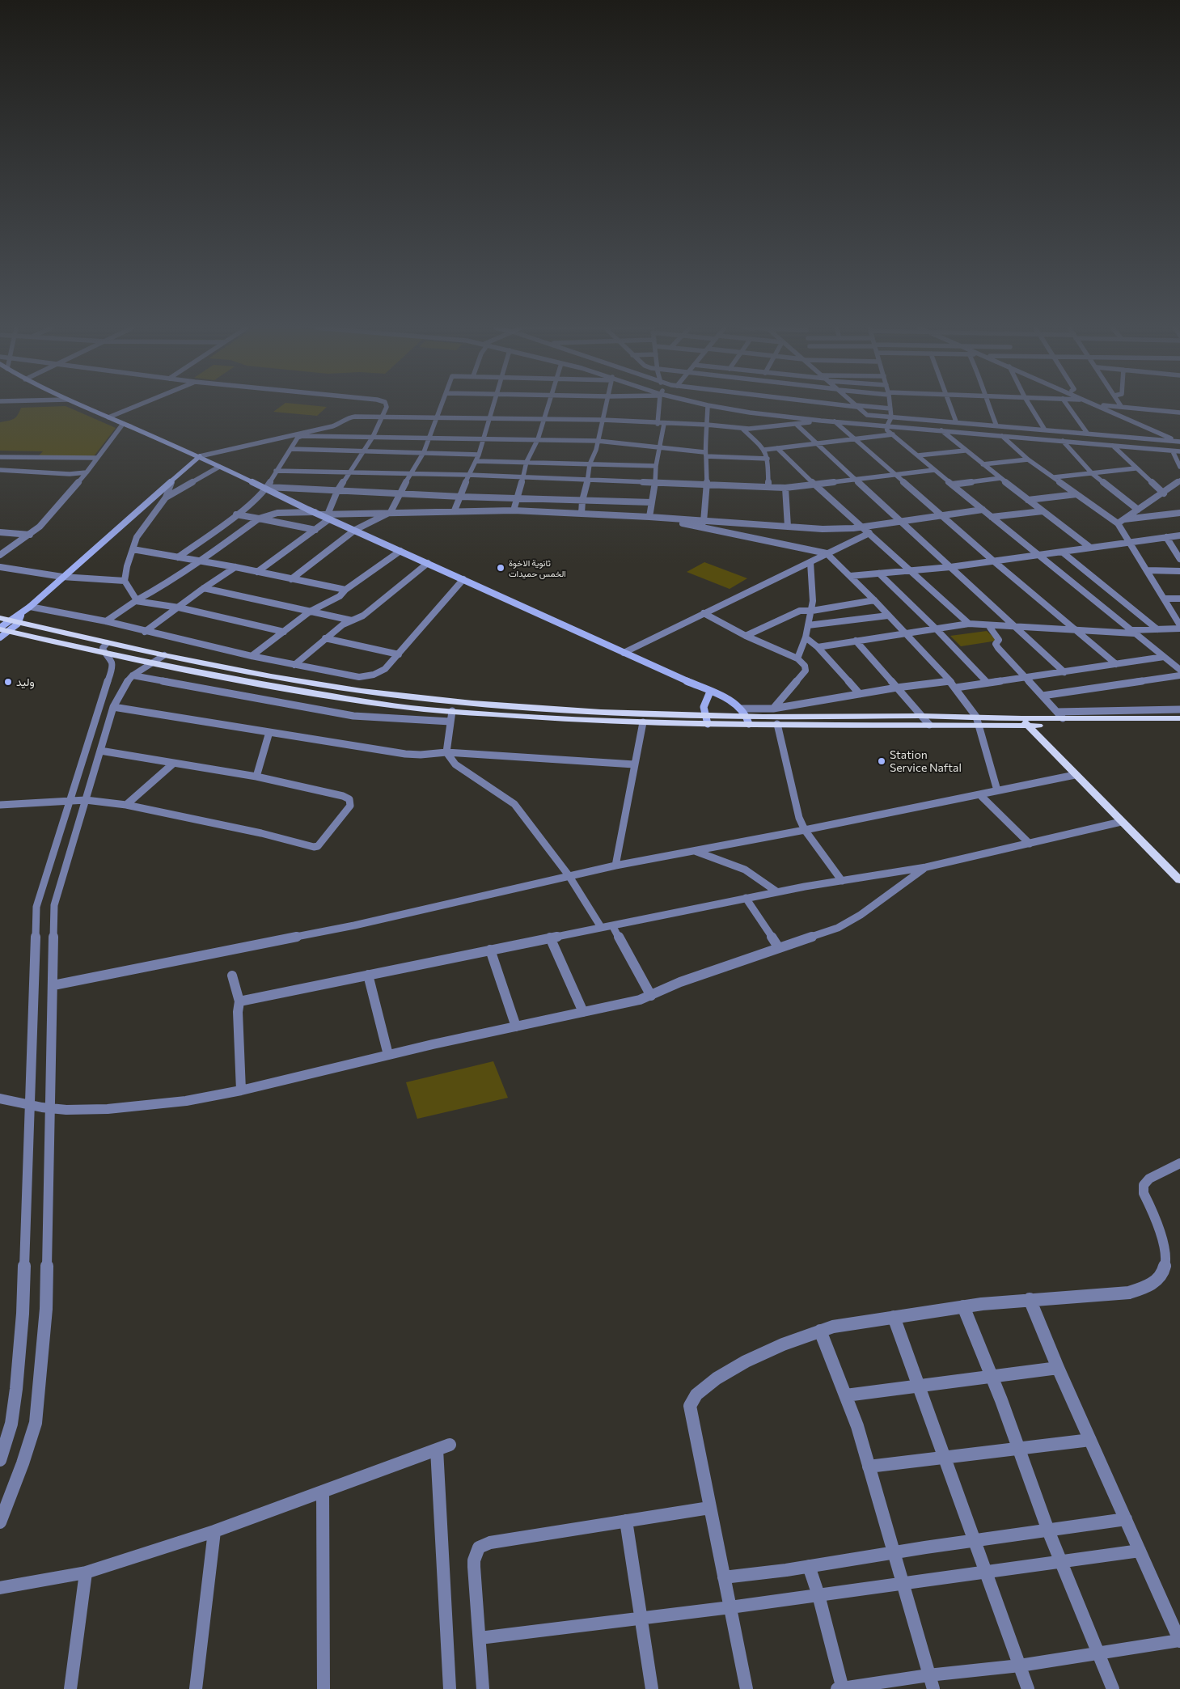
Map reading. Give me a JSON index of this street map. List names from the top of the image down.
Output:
{
  "places": ["ثانوية الاخوة الخمس حميدات", "وليد", "Station Service Naftal"]
}
